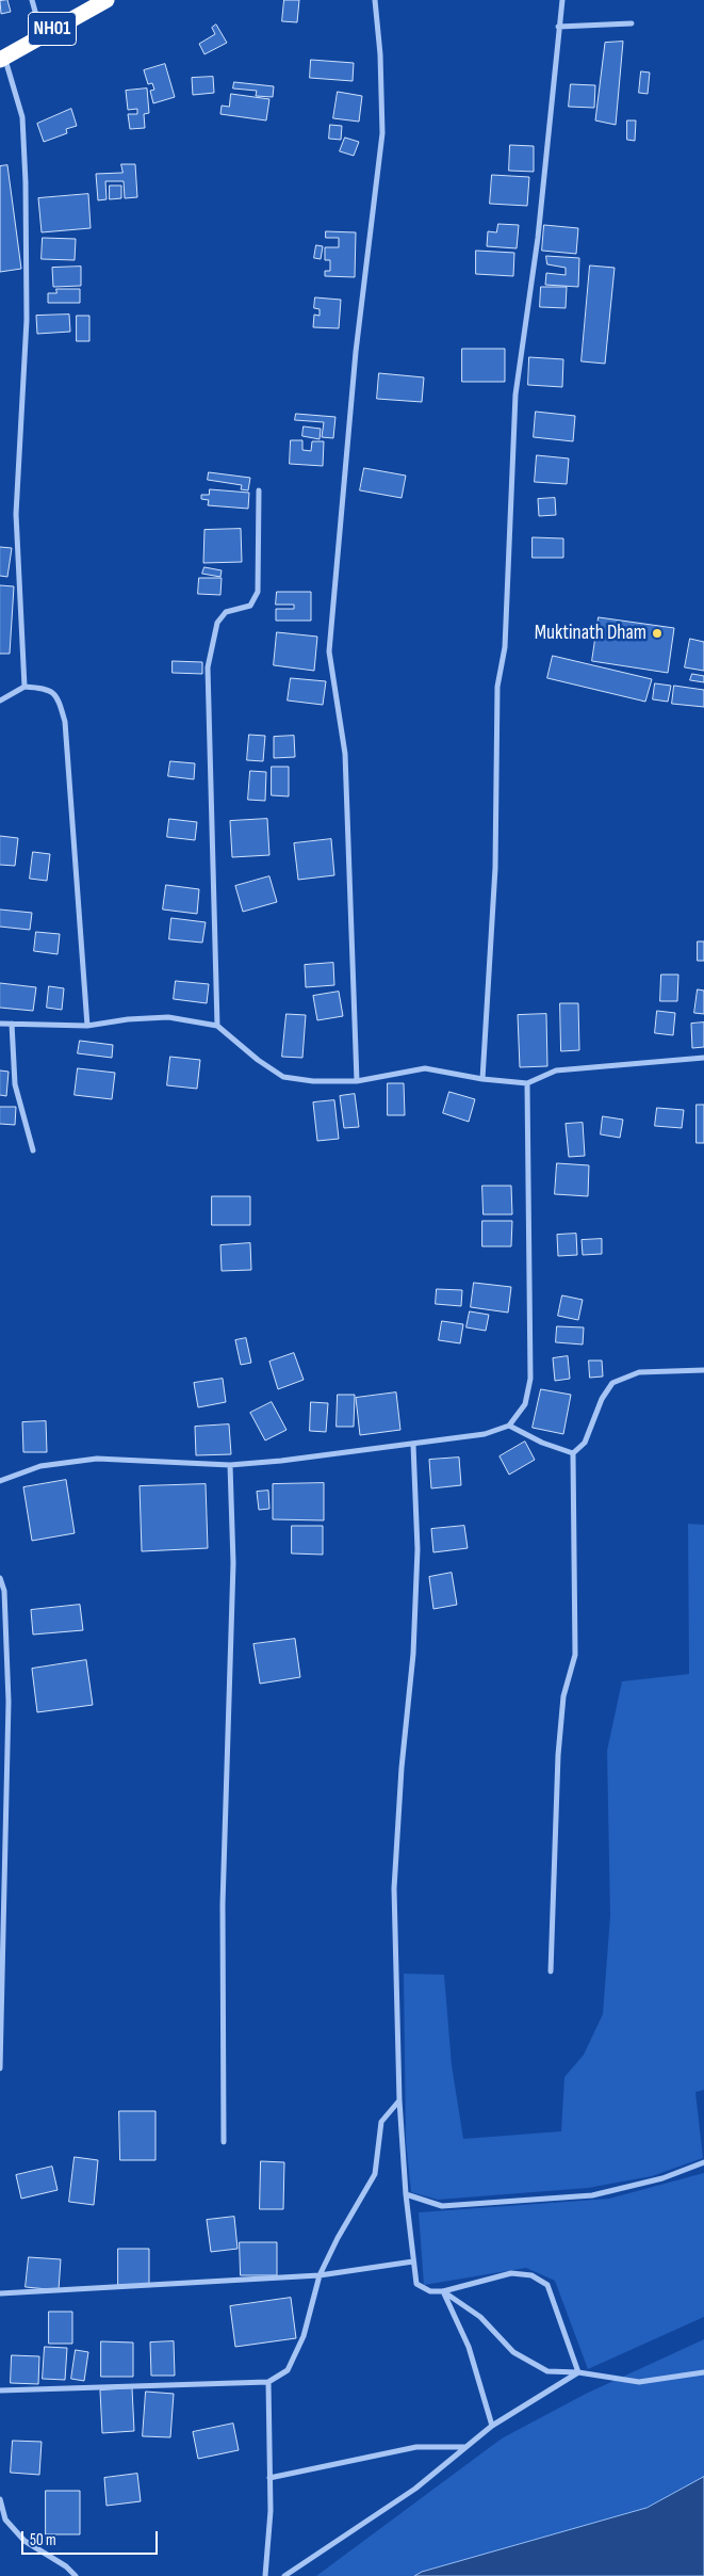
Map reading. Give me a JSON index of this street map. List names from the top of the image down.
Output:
{
  "streets": {
    "highway": ["NH01"]
  },
  "places": ["Muktinath Dham"],
  "scale_bar": "50 m"
}
